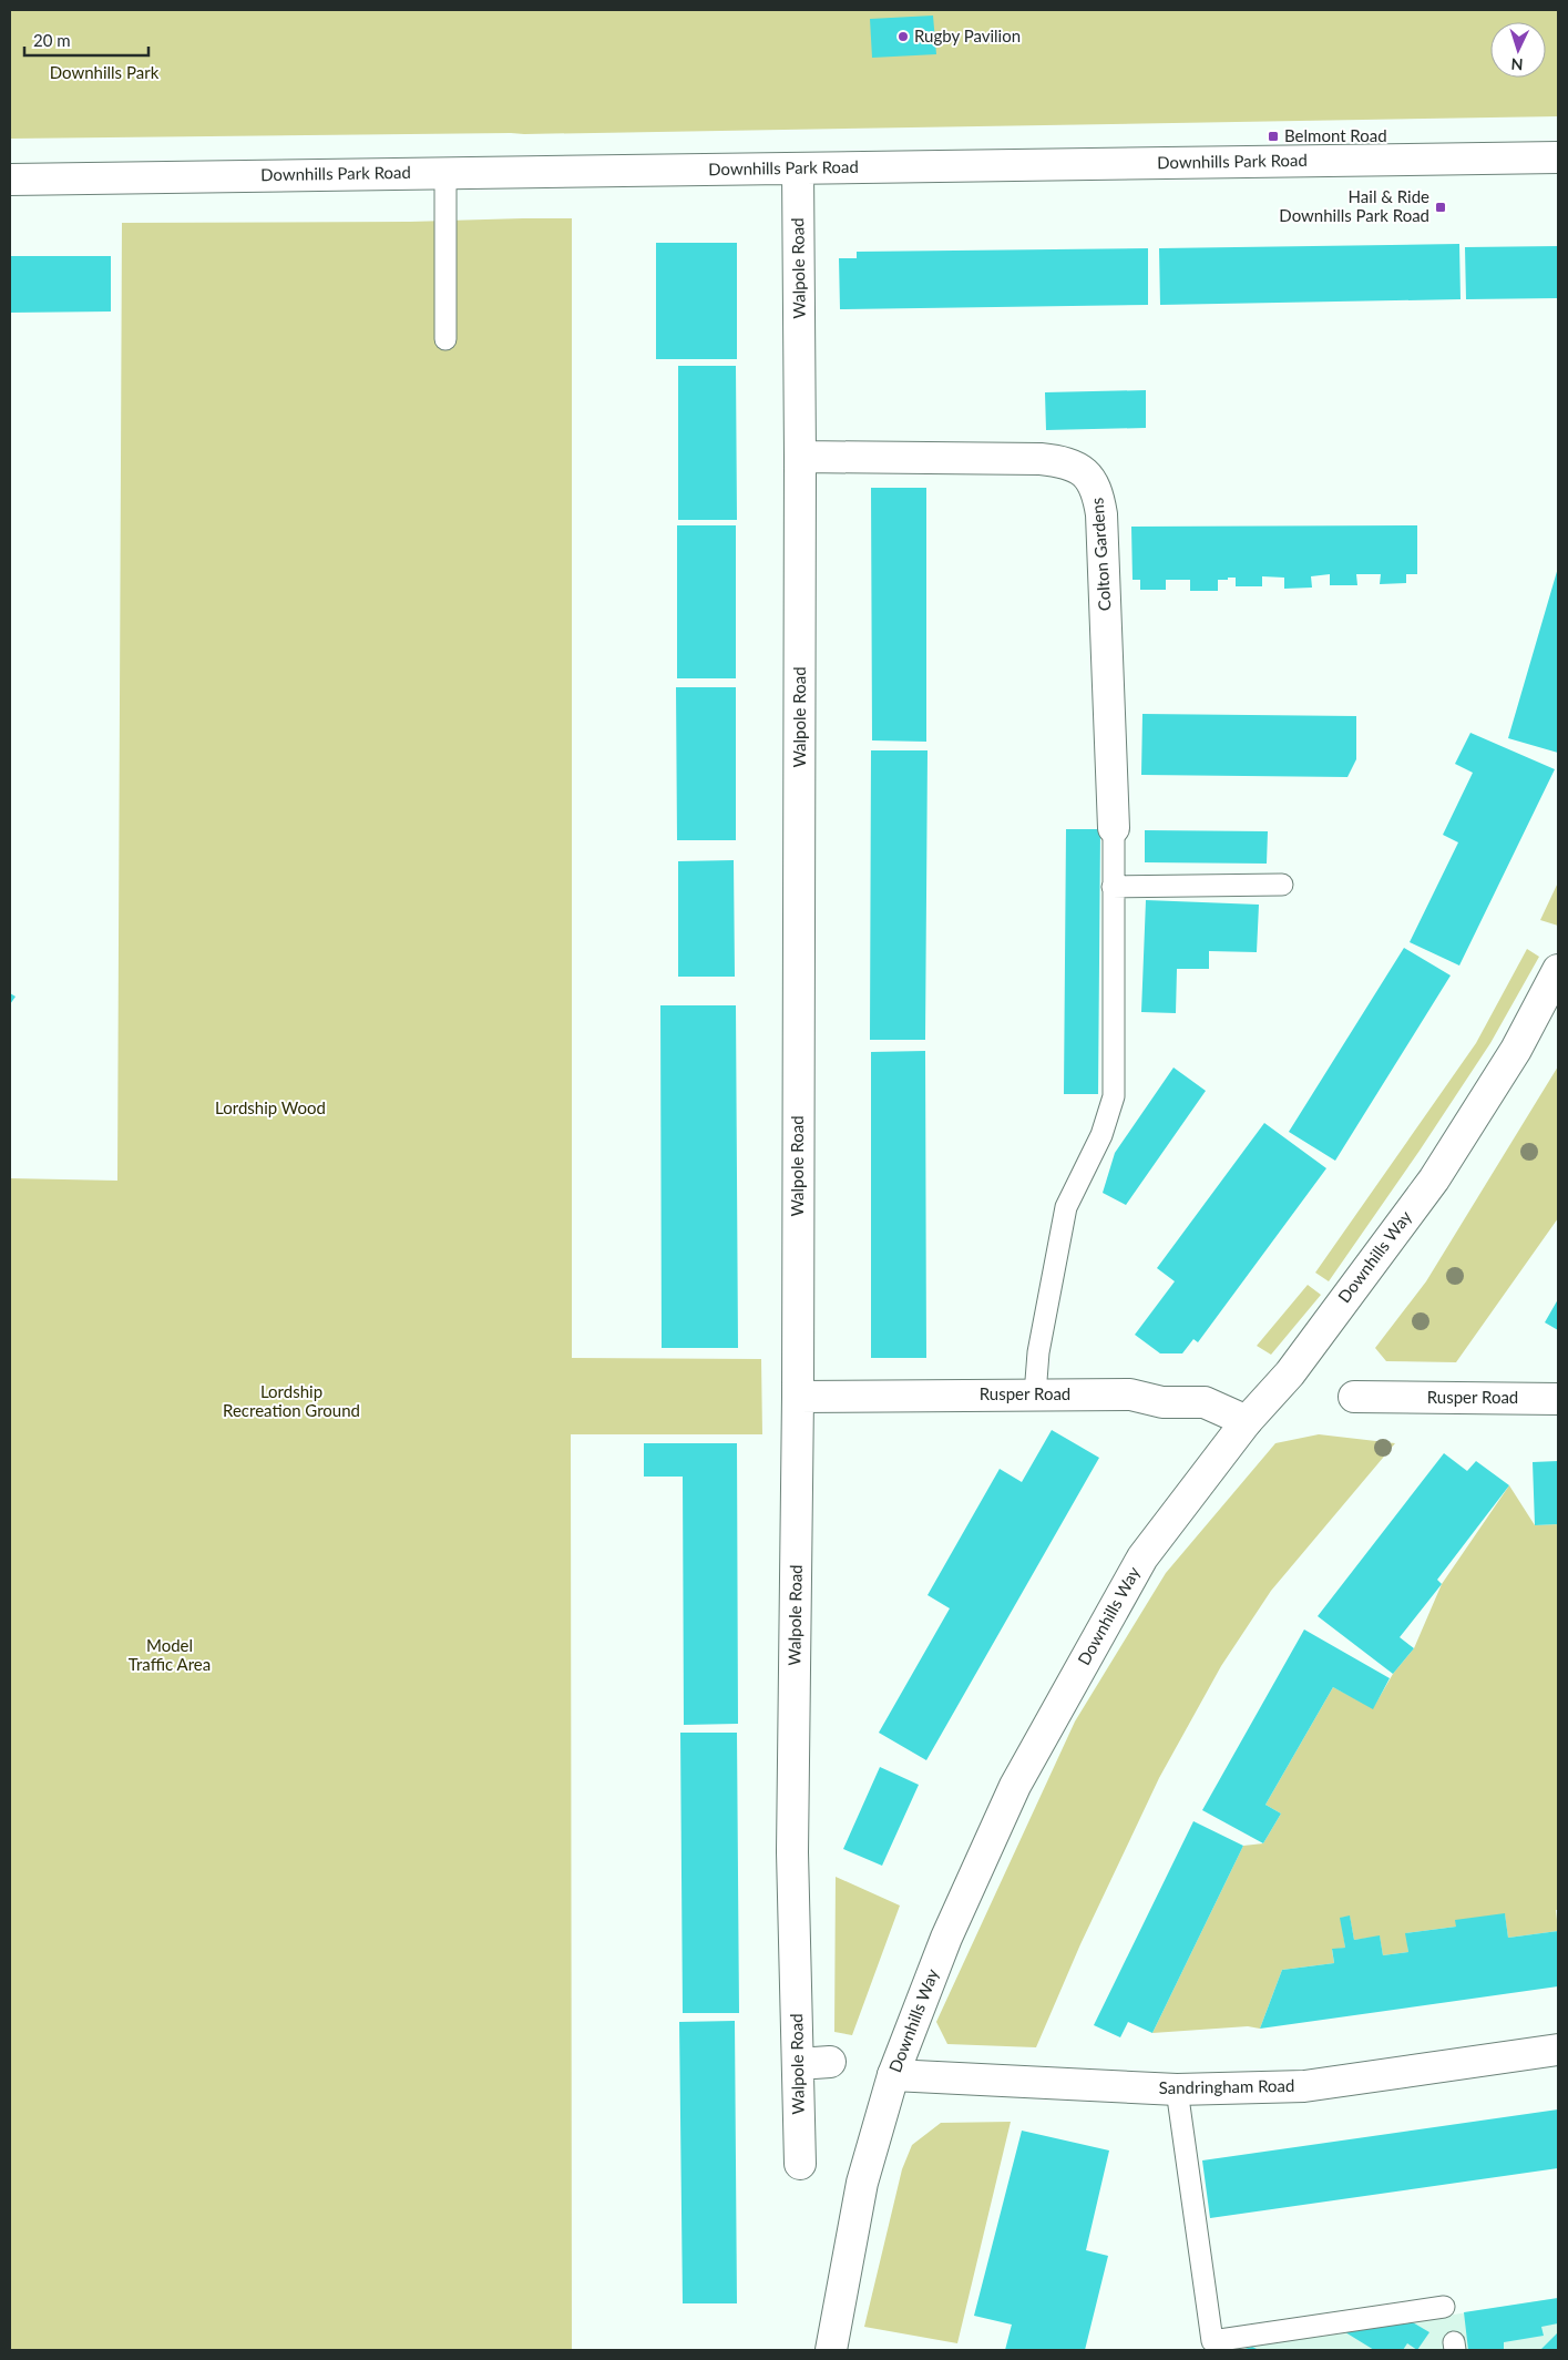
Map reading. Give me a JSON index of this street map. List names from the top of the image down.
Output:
{
  "streets": {
    "street": [
      "Downhills Park Road",
      "Walpole Road",
      "Colton Gardens",
      "Downhills Way",
      "Rusper Road",
      "Sandringham Road"
    ]
  },
  "crossings": [
    ["Downhills Park Road", "Walpole Road"],
    ["Walpole Road", "Colton Gardens"],
    ["Walpole Road", "Rusper Road"],
    ["Downhills Way", "Rusper Road"],
    ["Downhills Way", "Sandringham Road"]
  ],
  "parks": [
    "Downhills Park",
    "Lordship Wood",
    "Lordship Recreation Ground",
    "Model Traffic Area"
  ],
  "places": {
    "other": ["Rugby Pavilion"],
    "transit": ["Belmont Road", "Hail & Ride Downhills Park Road"]
  },
  "scale_bar": "20 m",
  "north": "bottom"
}
